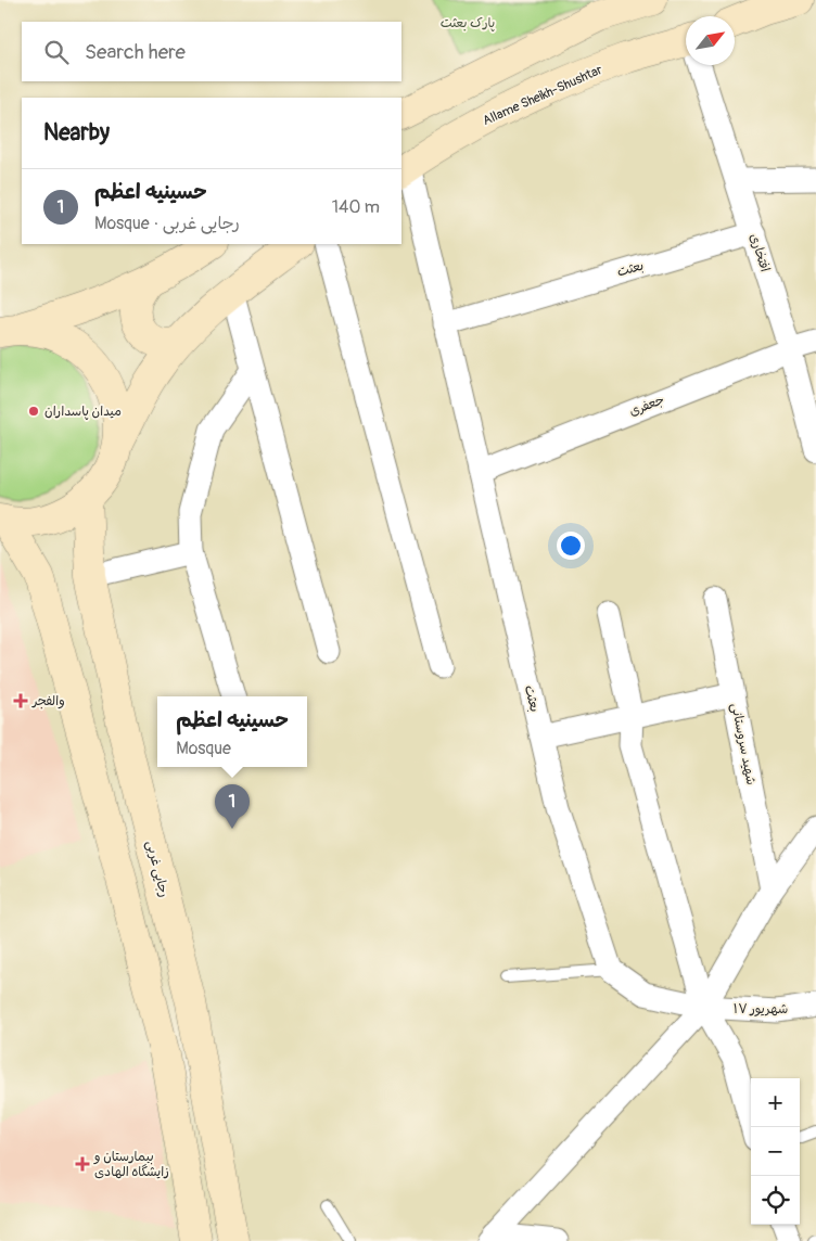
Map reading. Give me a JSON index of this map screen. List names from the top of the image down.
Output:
{
  "streets": {
    "main road": ["Allame Sheikh-Shushtar", "رجایی غربی"],
    "street": [
      "افتخاری",
      "بعثت",
      "جعفری",
      "شهید سروستانی",
      "۱۷ شهریور"
    ]
  },
  "crossings": [
    ["Allame Sheikh-Shushtar", "بعثت"],
    ["افتخاری", "بعثت"],
    ["افتخاری", "جعفری"],
    ["بعثت", "جعفری"]
  ],
  "parks": ["پارک بعثت"],
  "places": {
    "other": ["میدان پاسداران"],
    "health": ["والفجر", "بیمارستان و زایشگاه الهادی"]
  },
  "north": "top right",
  "page": {
    "search": "Search here",
    "heading": "Nearby",
    "list": [
      {
        "mark": "1",
        "name": "حسینیه اعظم",
        "note": "Mosque · رجایی غربی",
        "value": "140 m"
      }
    ],
    "popup": ["حسینیه اعظم", "Mosque"],
    "pins": "1",
    "map_buttons": ["+", "−"]
  }
}
